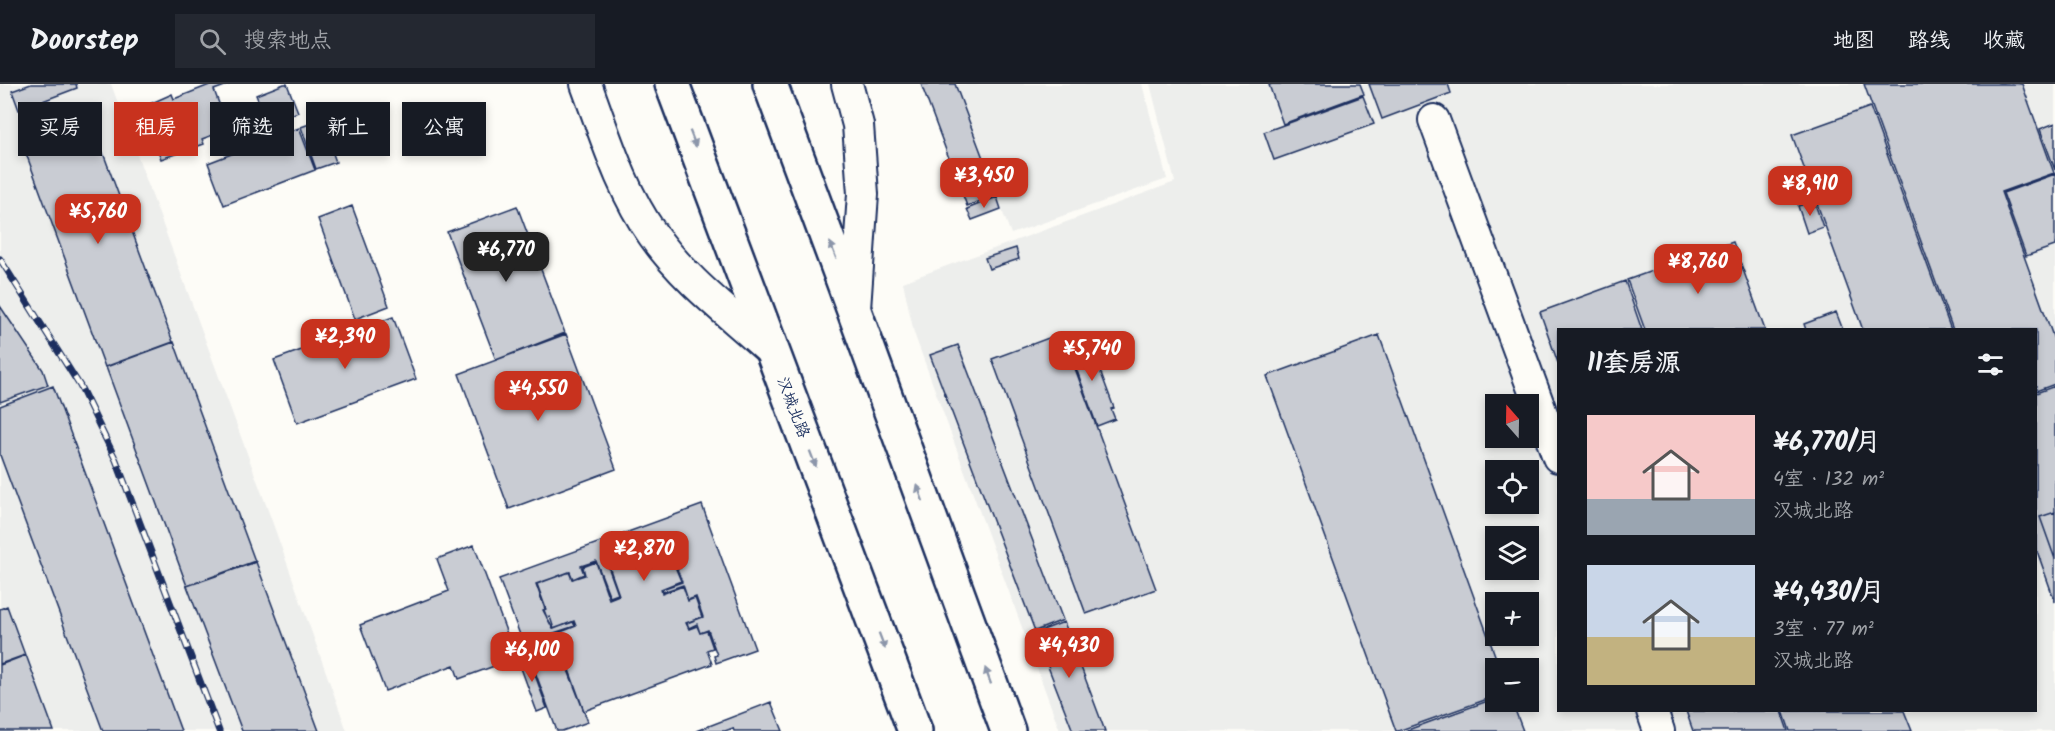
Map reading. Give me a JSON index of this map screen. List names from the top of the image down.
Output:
{
  "streets": {
    "main road": ["汉城北路"]
  },
  "north": "top",
  "page": {
    "header": "Doorstep",
    "search": "搜索地点",
    "nav": ["地图", "路线", "收藏"],
    "chip": [
      "买房",
      "租房",
      "筛选",
      "新上",
      "公寓"
    ],
    "price": [
      "¥3,450",
      "¥8,910",
      "¥5,760",
      "¥6,770",
      "¥8,760",
      "¥2,390",
      "¥5,740",
      "¥4,550",
      "¥2,870",
      "¥4,430",
      "¥6,100"
    ],
    "heading": "11套房源",
    "map_buttons": ["+", "−"],
    "list": [
      {
        "name": "¥6,770/月",
        "note": "4室 · 132 m² · 汉城北路"
      },
      {
        "name": "¥4,430/月",
        "note": "3室 · 77 m² · 汉城北路"
      }
    ]
  }
}
